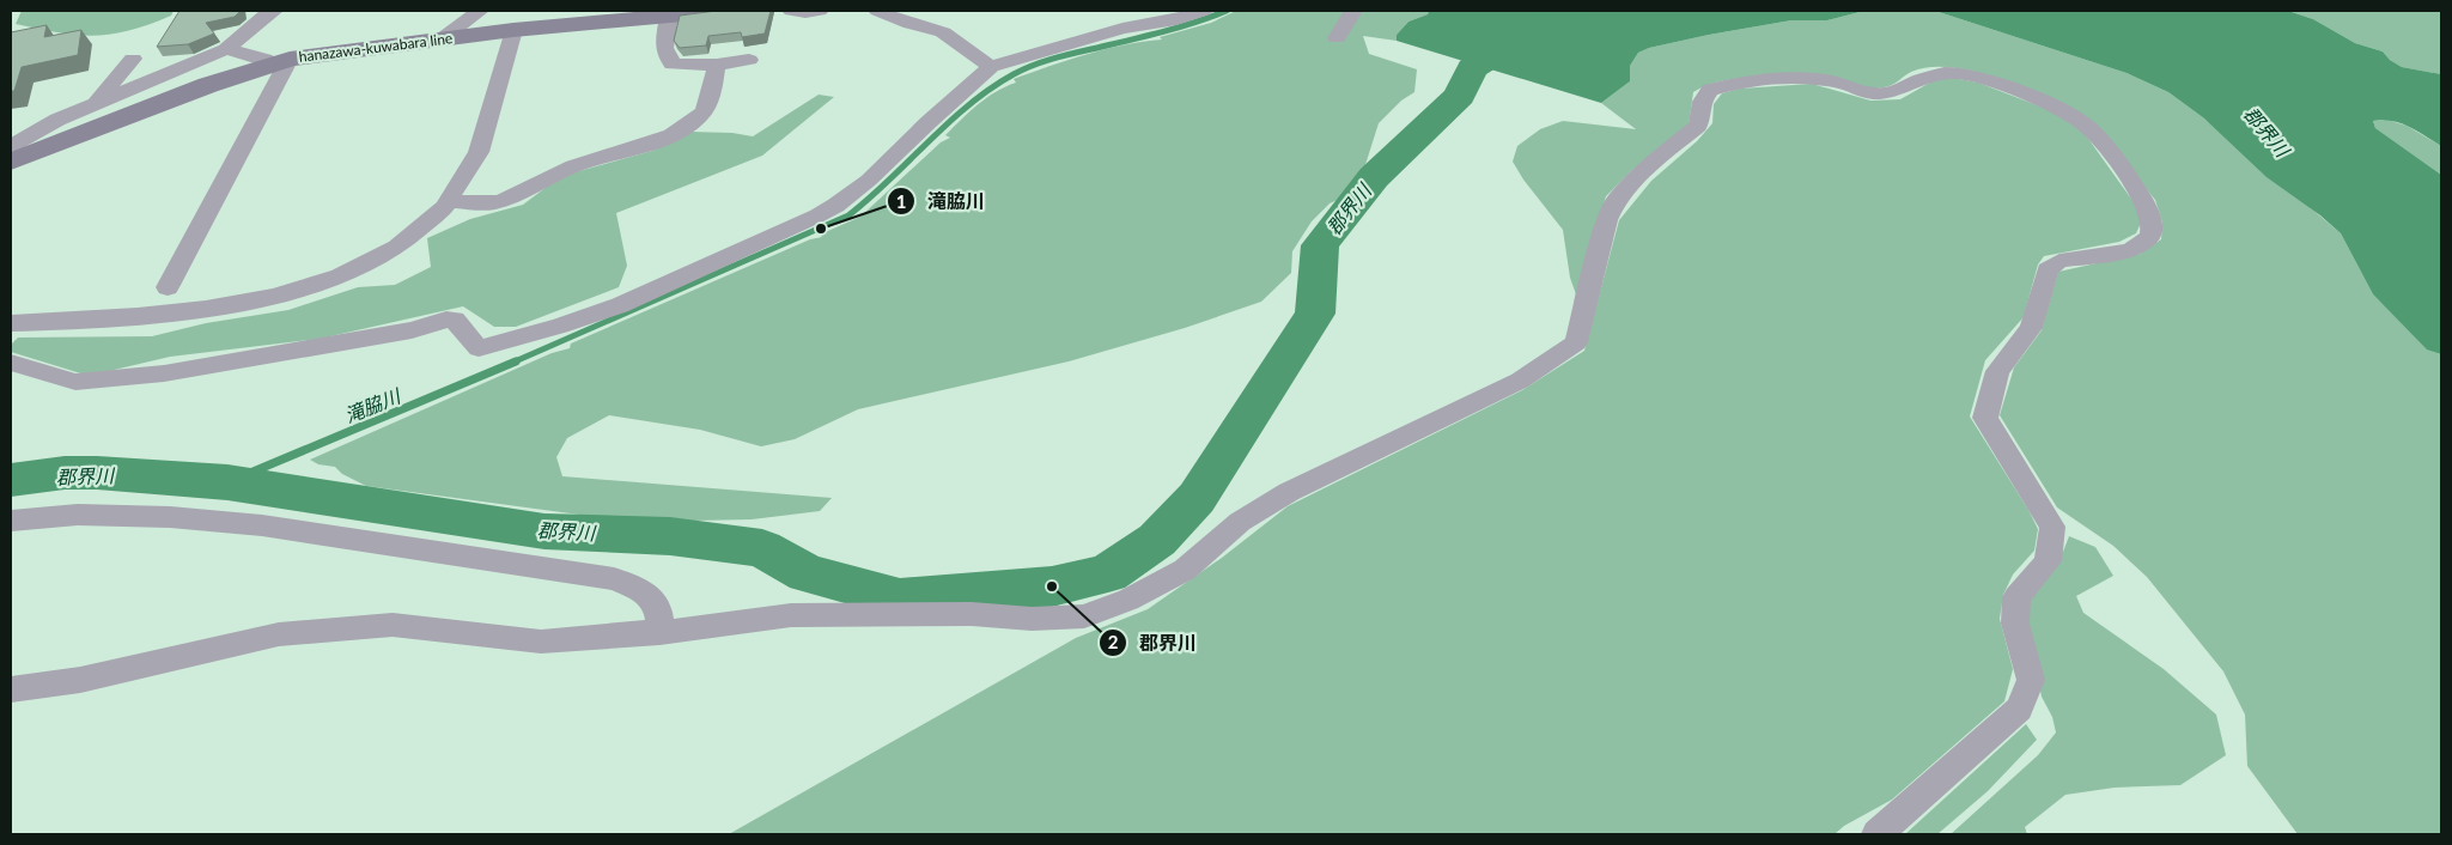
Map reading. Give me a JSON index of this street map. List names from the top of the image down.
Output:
{
  "streets": {
    "main road": ["hanazawa-kuwabara line"]
  },
  "water": ["郡界川", "滝脇川"],
  "places": ["滝脇川", "郡界川"]
}
